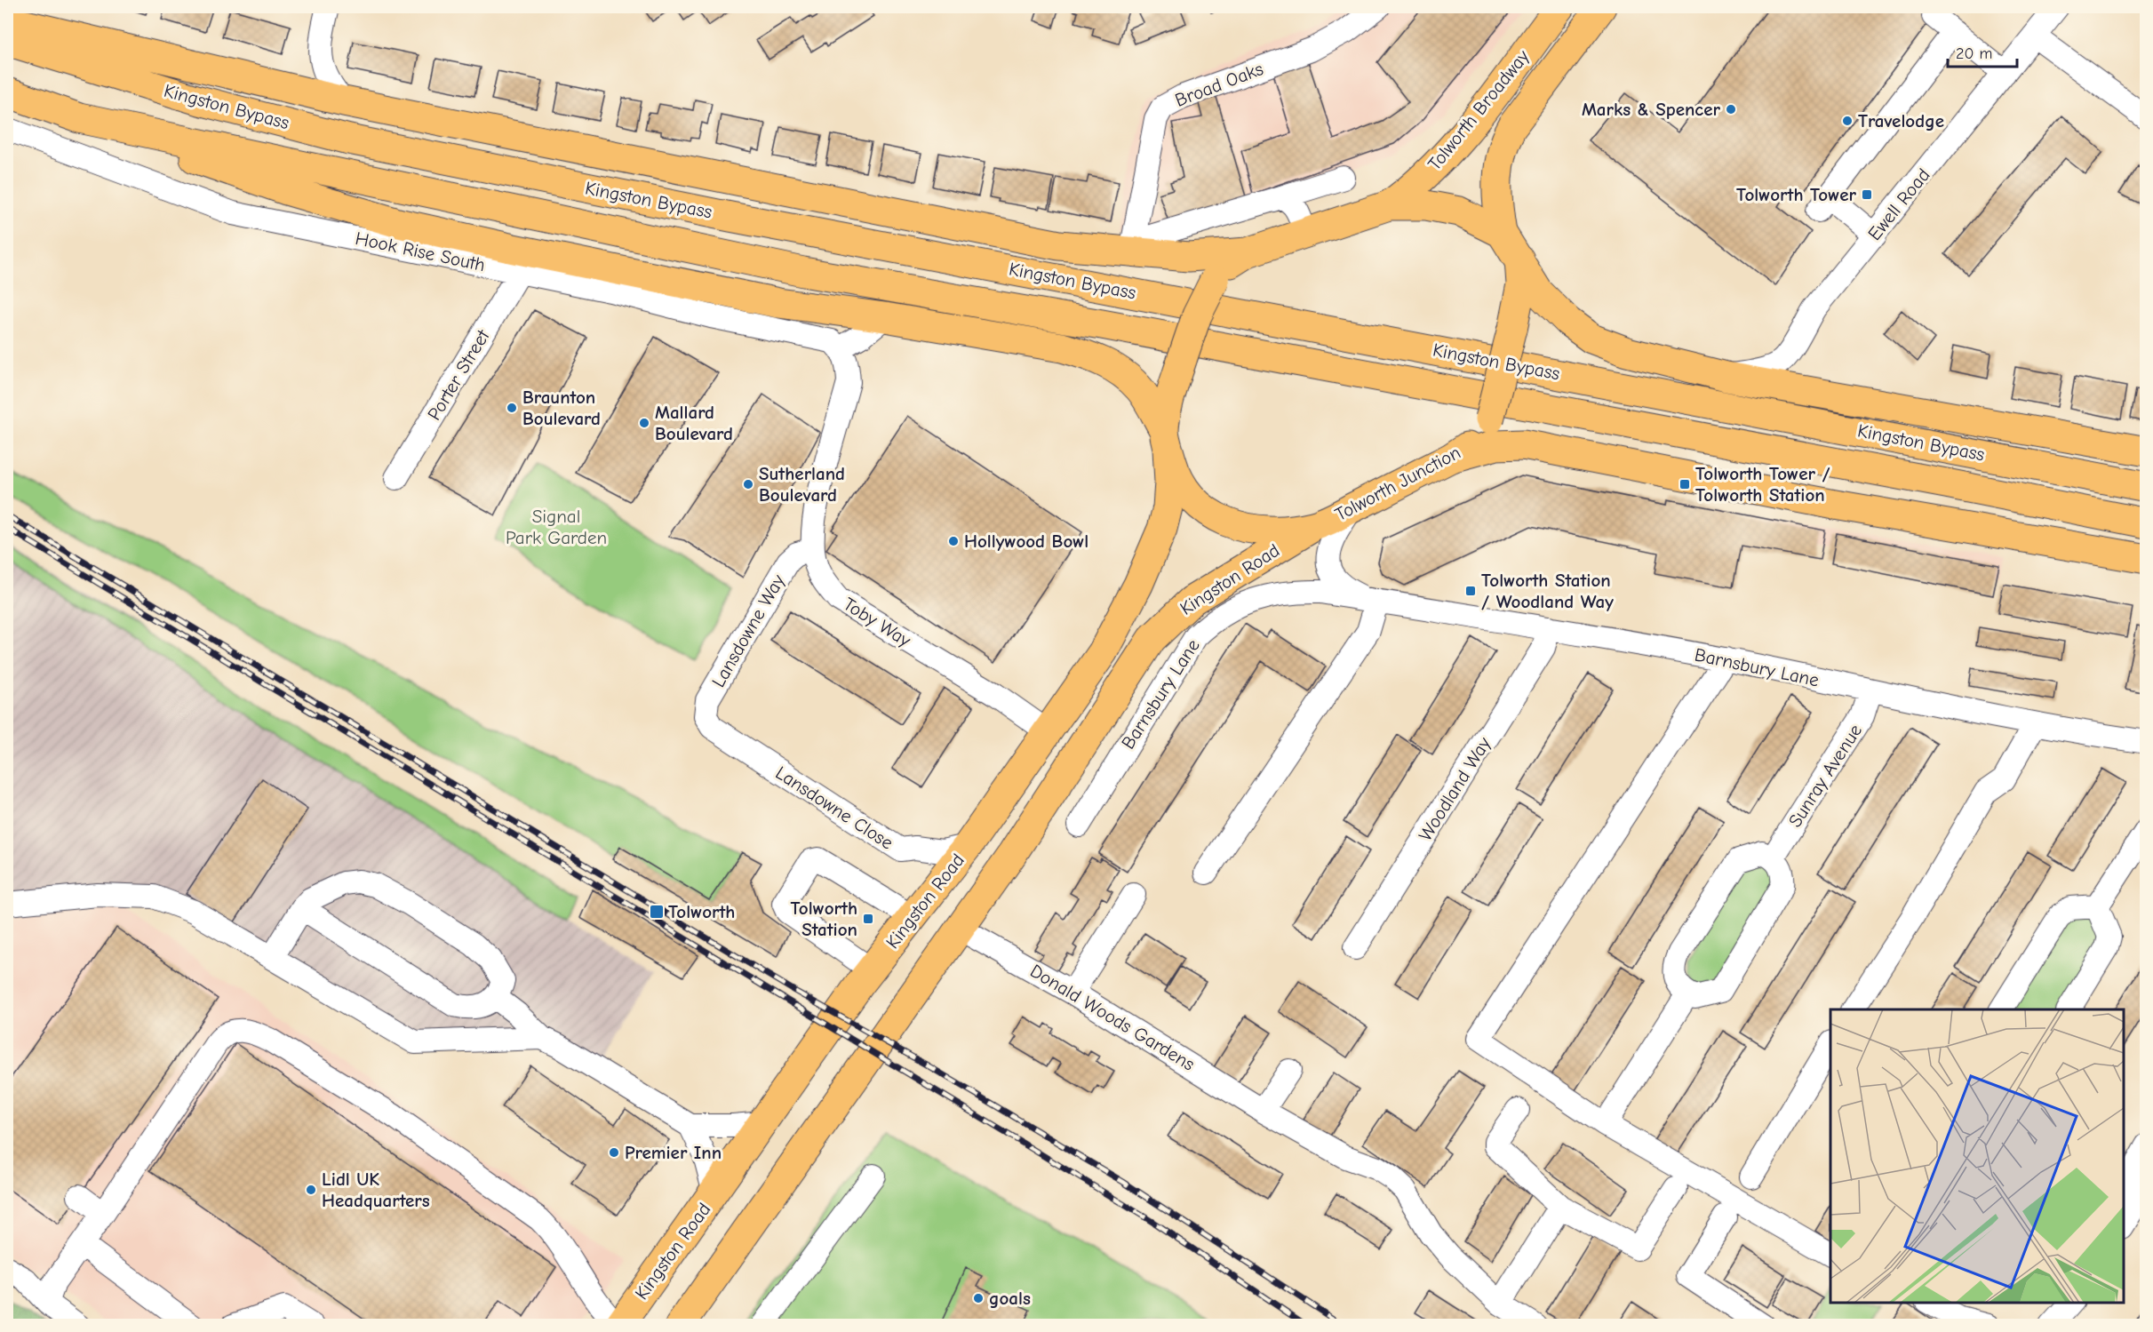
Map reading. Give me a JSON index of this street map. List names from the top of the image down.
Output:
{
  "streets": {
    "main road": [
      "Kingston Bypass",
      "Tolworth Broadway",
      "Tolworth Junction",
      "Kingston Road"
    ],
    "street": [
      "Broad Oaks",
      "Ewell Road",
      "Hook Rise South",
      "Porter Street",
      "Toby Way",
      "Lansdowne Way",
      "Barnsbury Lane",
      "Sunray Avenue",
      "Woodland Way",
      "Lansdowne Close",
      "Donald Woods Gardens"
    ]
  },
  "crossings": [
    ["Tolworth Broadway", "Tolworth Junction"],
    ["Hook Rise South", "Porter Street"],
    ["Hook Rise South", "Toby Way"],
    ["Tolworth Junction", "Kingston Road"],
    ["Tolworth Junction", "Barnsbury Lane"],
    ["Kingston Road", "Toby Way"],
    ["Kingston Road", "Lansdowne Close"],
    ["Kingston Road", "Donald Woods Gardens"],
    ["Toby Way", "Lansdowne Way"],
    ["Lansdowne Way", "Lansdowne Close"],
    ["Barnsbury Lane", "Sunray Avenue"],
    ["Barnsbury Lane", "Woodland Way"]
  ],
  "parks": ["Signal Park Garden"],
  "places": {
    "other": [
      "Marks & Spencer",
      "Travelodge",
      "Braunton Boulevard",
      "Mallard Boulevard",
      "Sutherland Boulevard",
      "Hollywood Bowl",
      "Premier Inn",
      "Lidl UK Headquarters",
      "goals"
    ],
    "transit": [
      "Tolworth Tower",
      "Tolworth Tower / Tolworth Station",
      "Tolworth Station / Woodland Way",
      "Tolworth",
      "Tolworth Station"
    ]
  },
  "scale_bar": "20 m"
}
